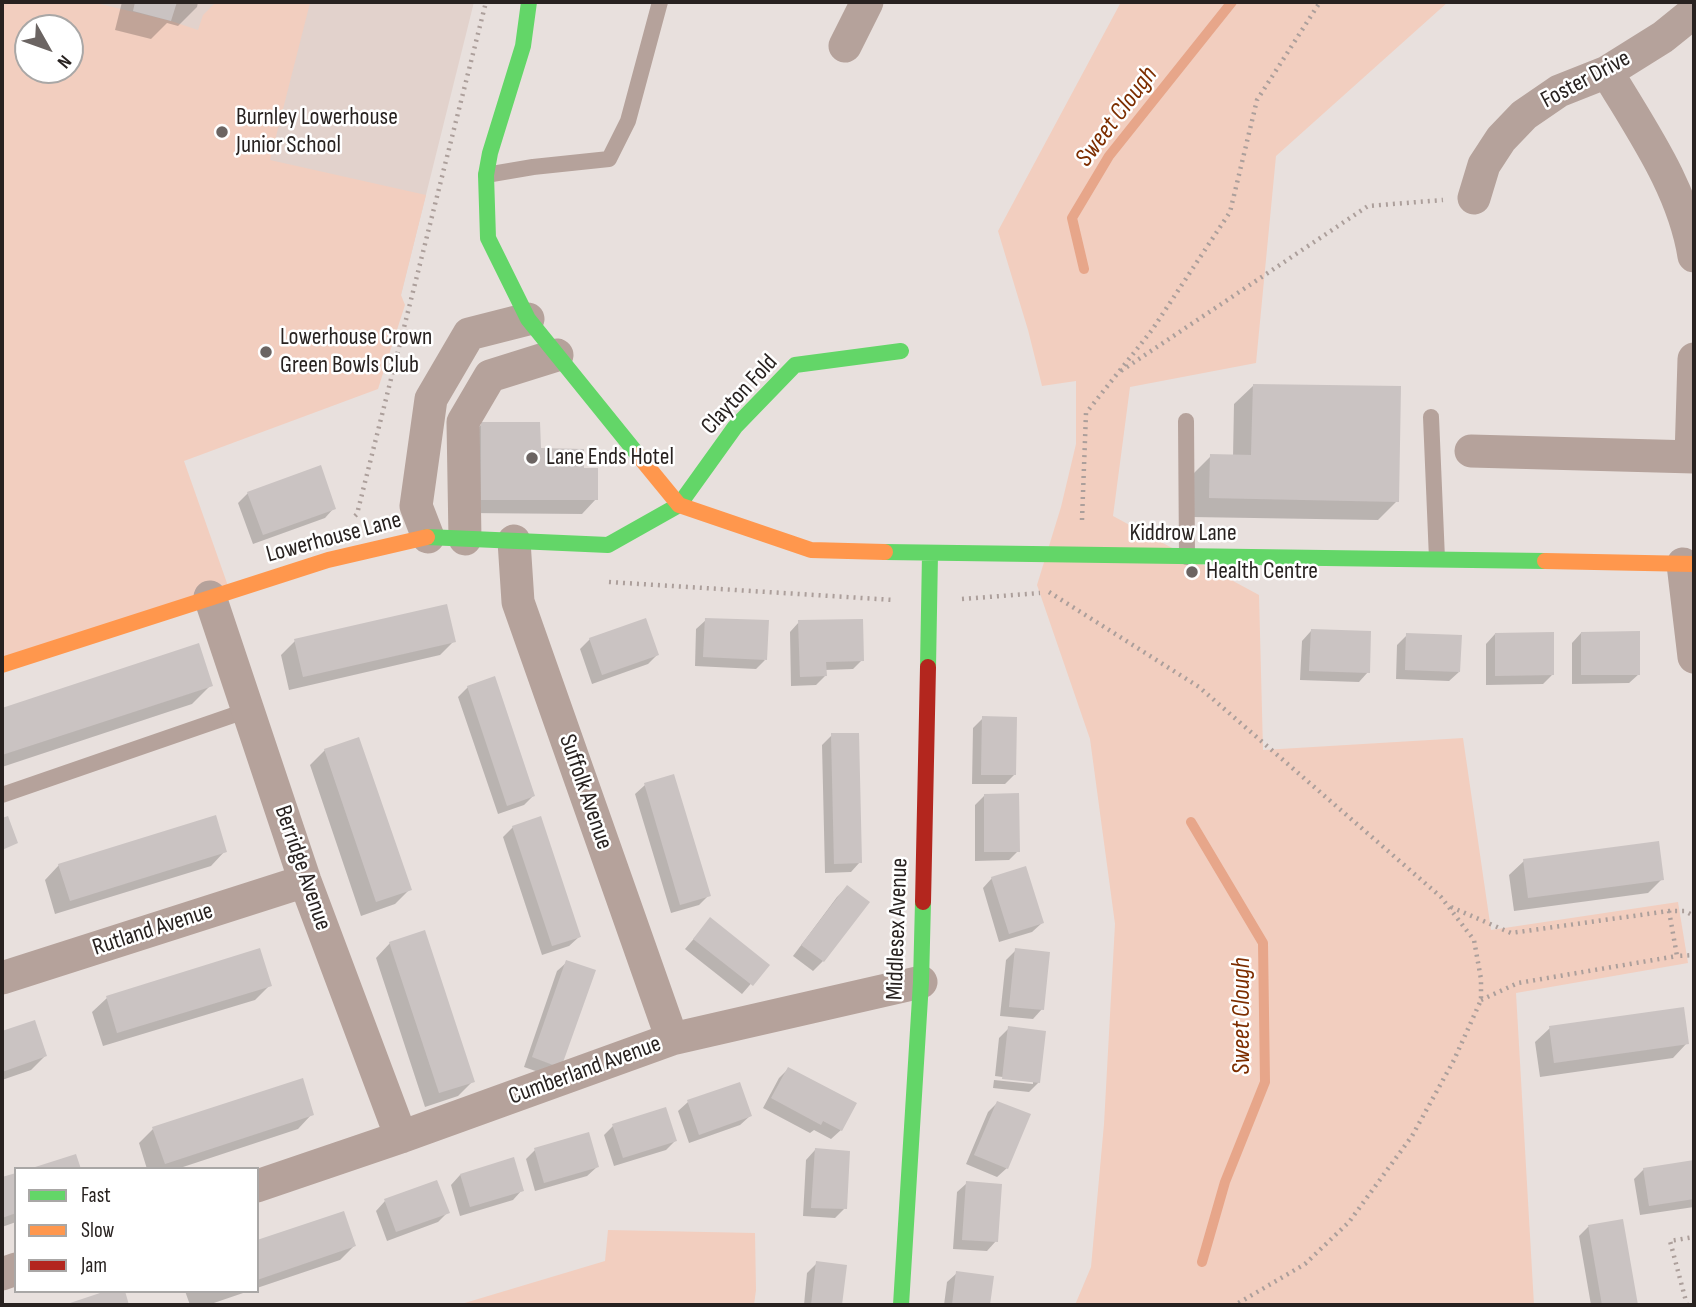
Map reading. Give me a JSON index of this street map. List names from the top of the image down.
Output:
{
  "streets": {
    "street": [
      "Foster Drive",
      "Clayton Fold",
      "Kiddrow Lane",
      "Lowerhouse Lane",
      "Suffolk Avenue",
      "Berridge Avenue",
      "Middlesex Avenue",
      "Rutland Avenue",
      "Cumberland Avenue"
    ]
  },
  "crossings": [
    ["Clayton Fold", "Kiddrow Lane"],
    ["Clayton Fold", "Lowerhouse Lane"],
    ["Kiddrow Lane", "Lowerhouse Lane"],
    ["Kiddrow Lane", "Middlesex Avenue"],
    ["Lowerhouse Lane", "Suffolk Avenue"],
    ["Lowerhouse Lane", "Berridge Avenue"],
    ["Suffolk Avenue", "Cumberland Avenue"],
    ["Berridge Avenue", "Rutland Avenue"],
    ["Berridge Avenue", "Cumberland Avenue"],
    ["Middlesex Avenue", "Cumberland Avenue"]
  ],
  "water": ["Sweet Clough"],
  "places": [
    "Burnley Lowerhouse Junior School",
    "Lowerhouse Crown Green Bowls Club",
    "Lane Ends Hotel",
    "Health Centre"
  ],
  "legend": ["Fast", "Slow", "Jam"],
  "north": "bottom right"
}
